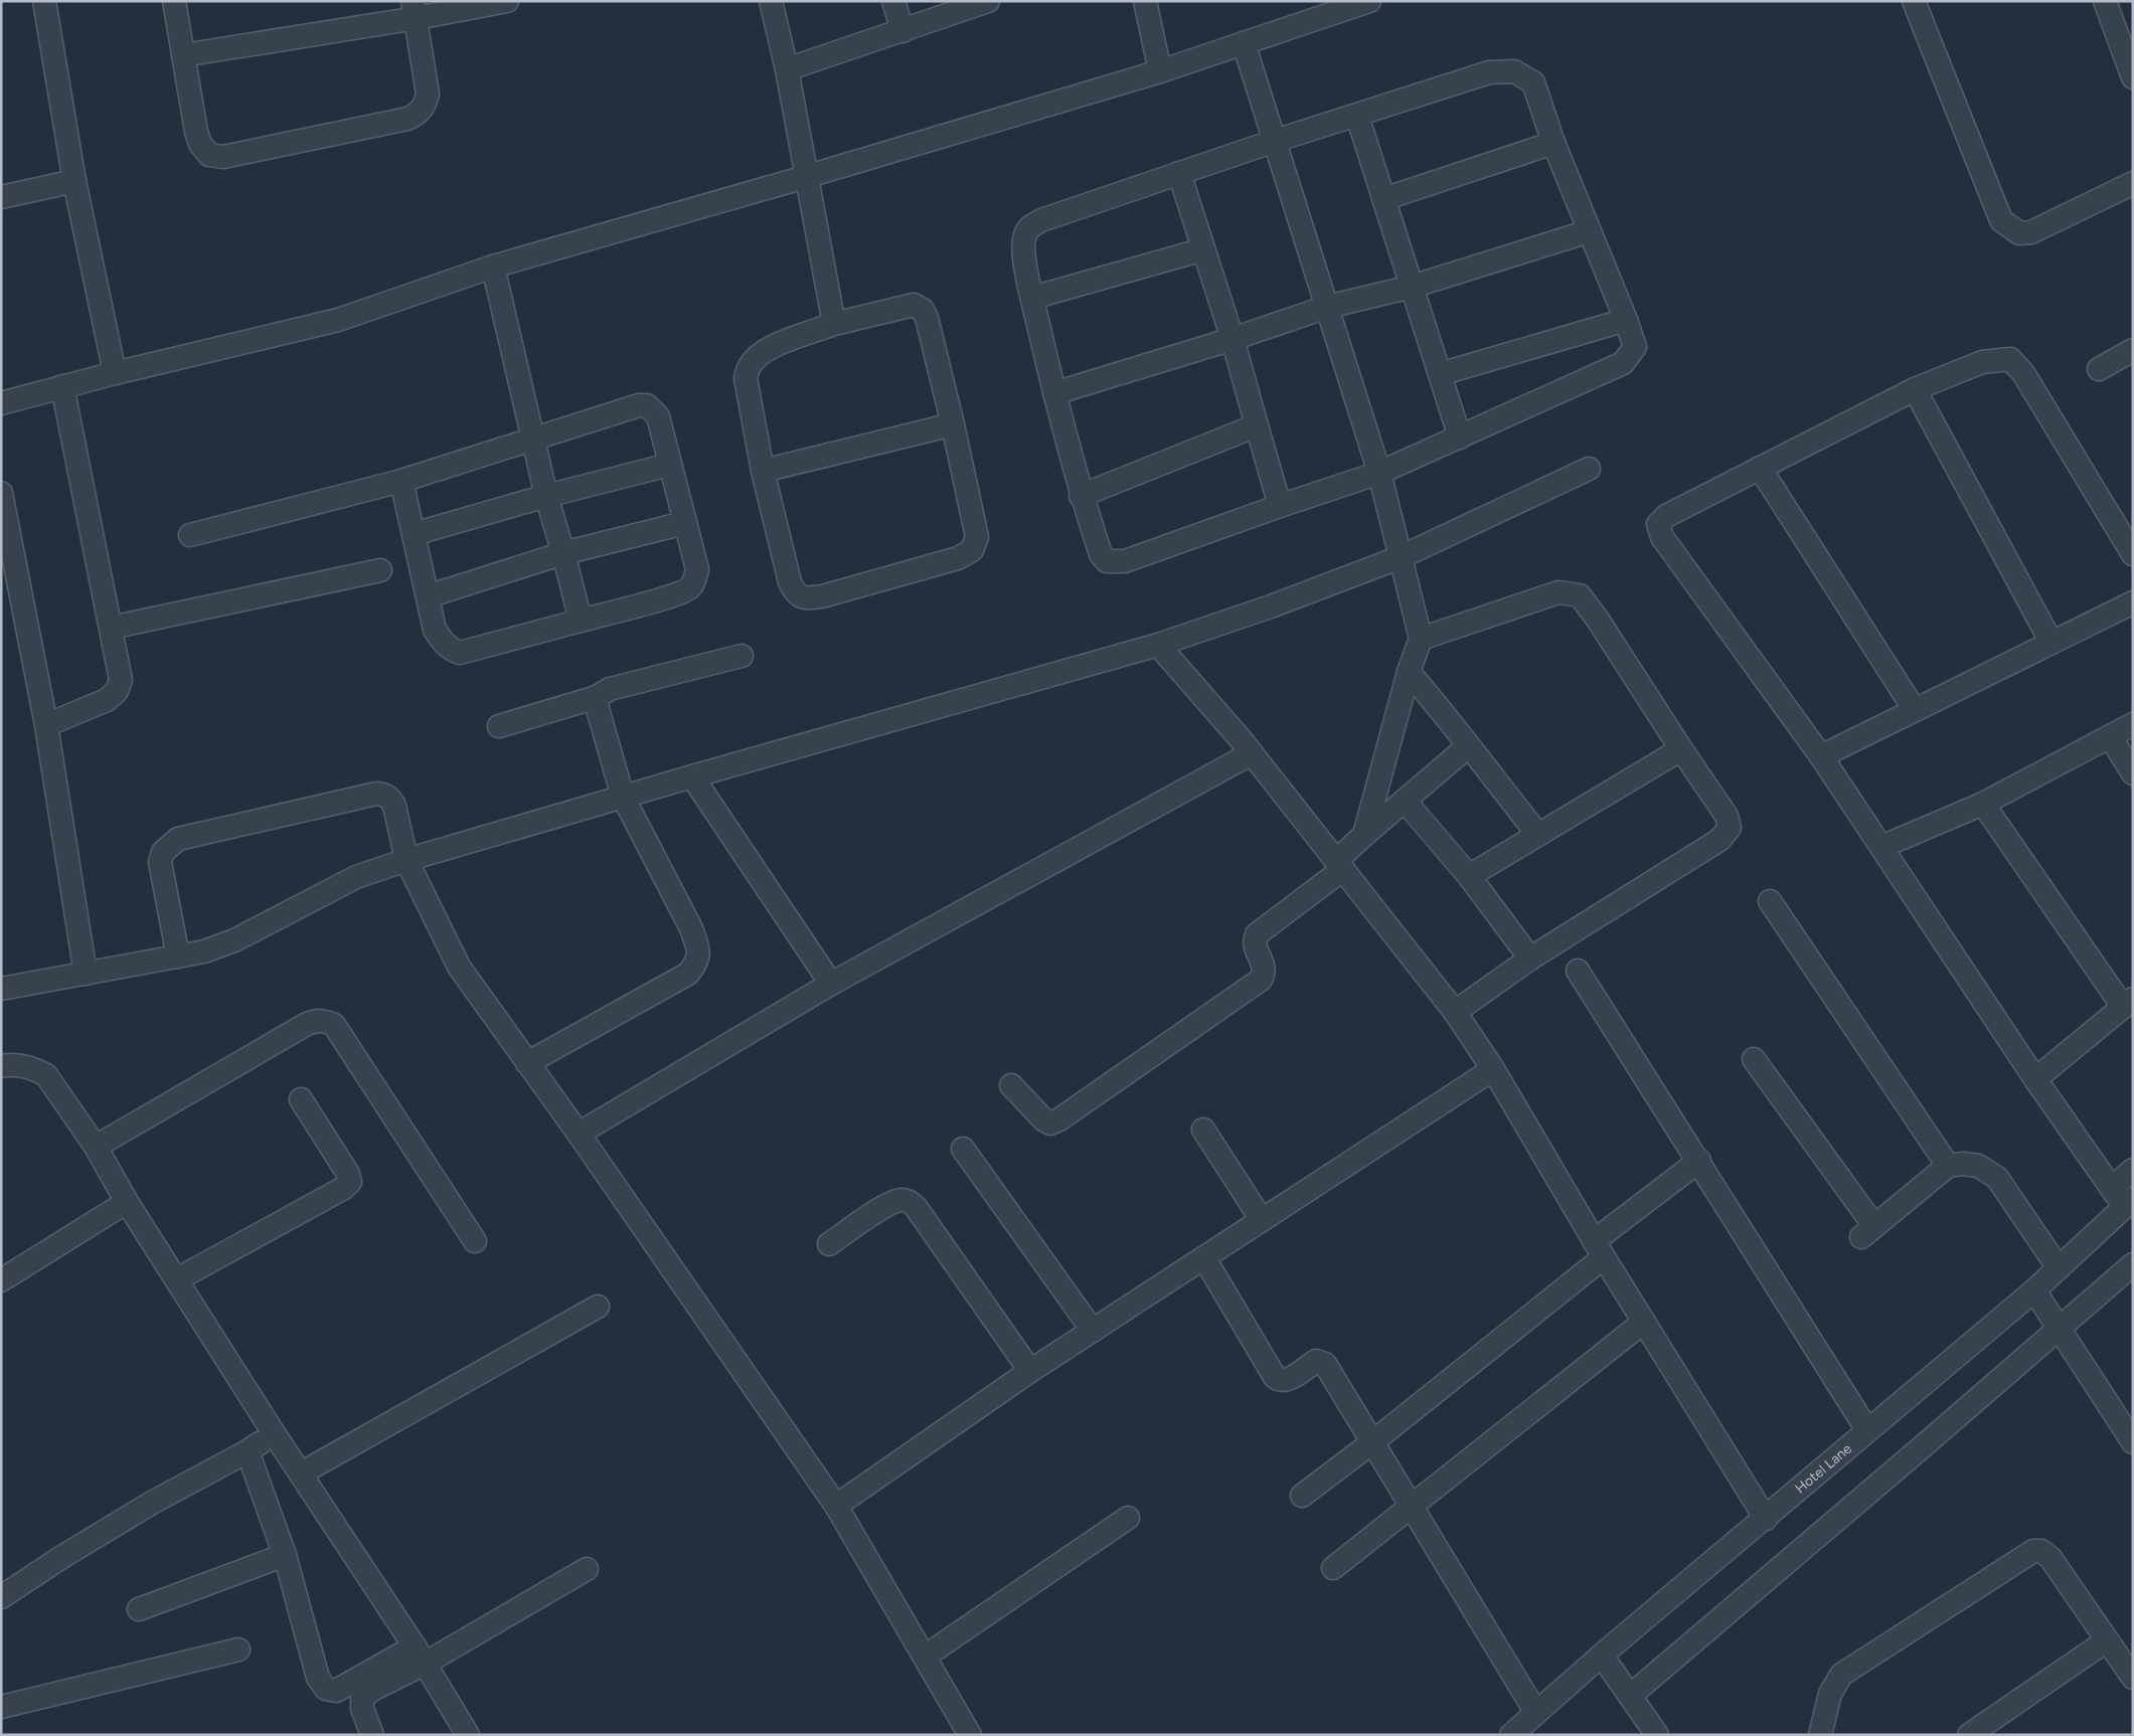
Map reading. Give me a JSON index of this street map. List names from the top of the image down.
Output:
{
  "streets": {
    "street": ["Hotel Lane"]
  }
}
